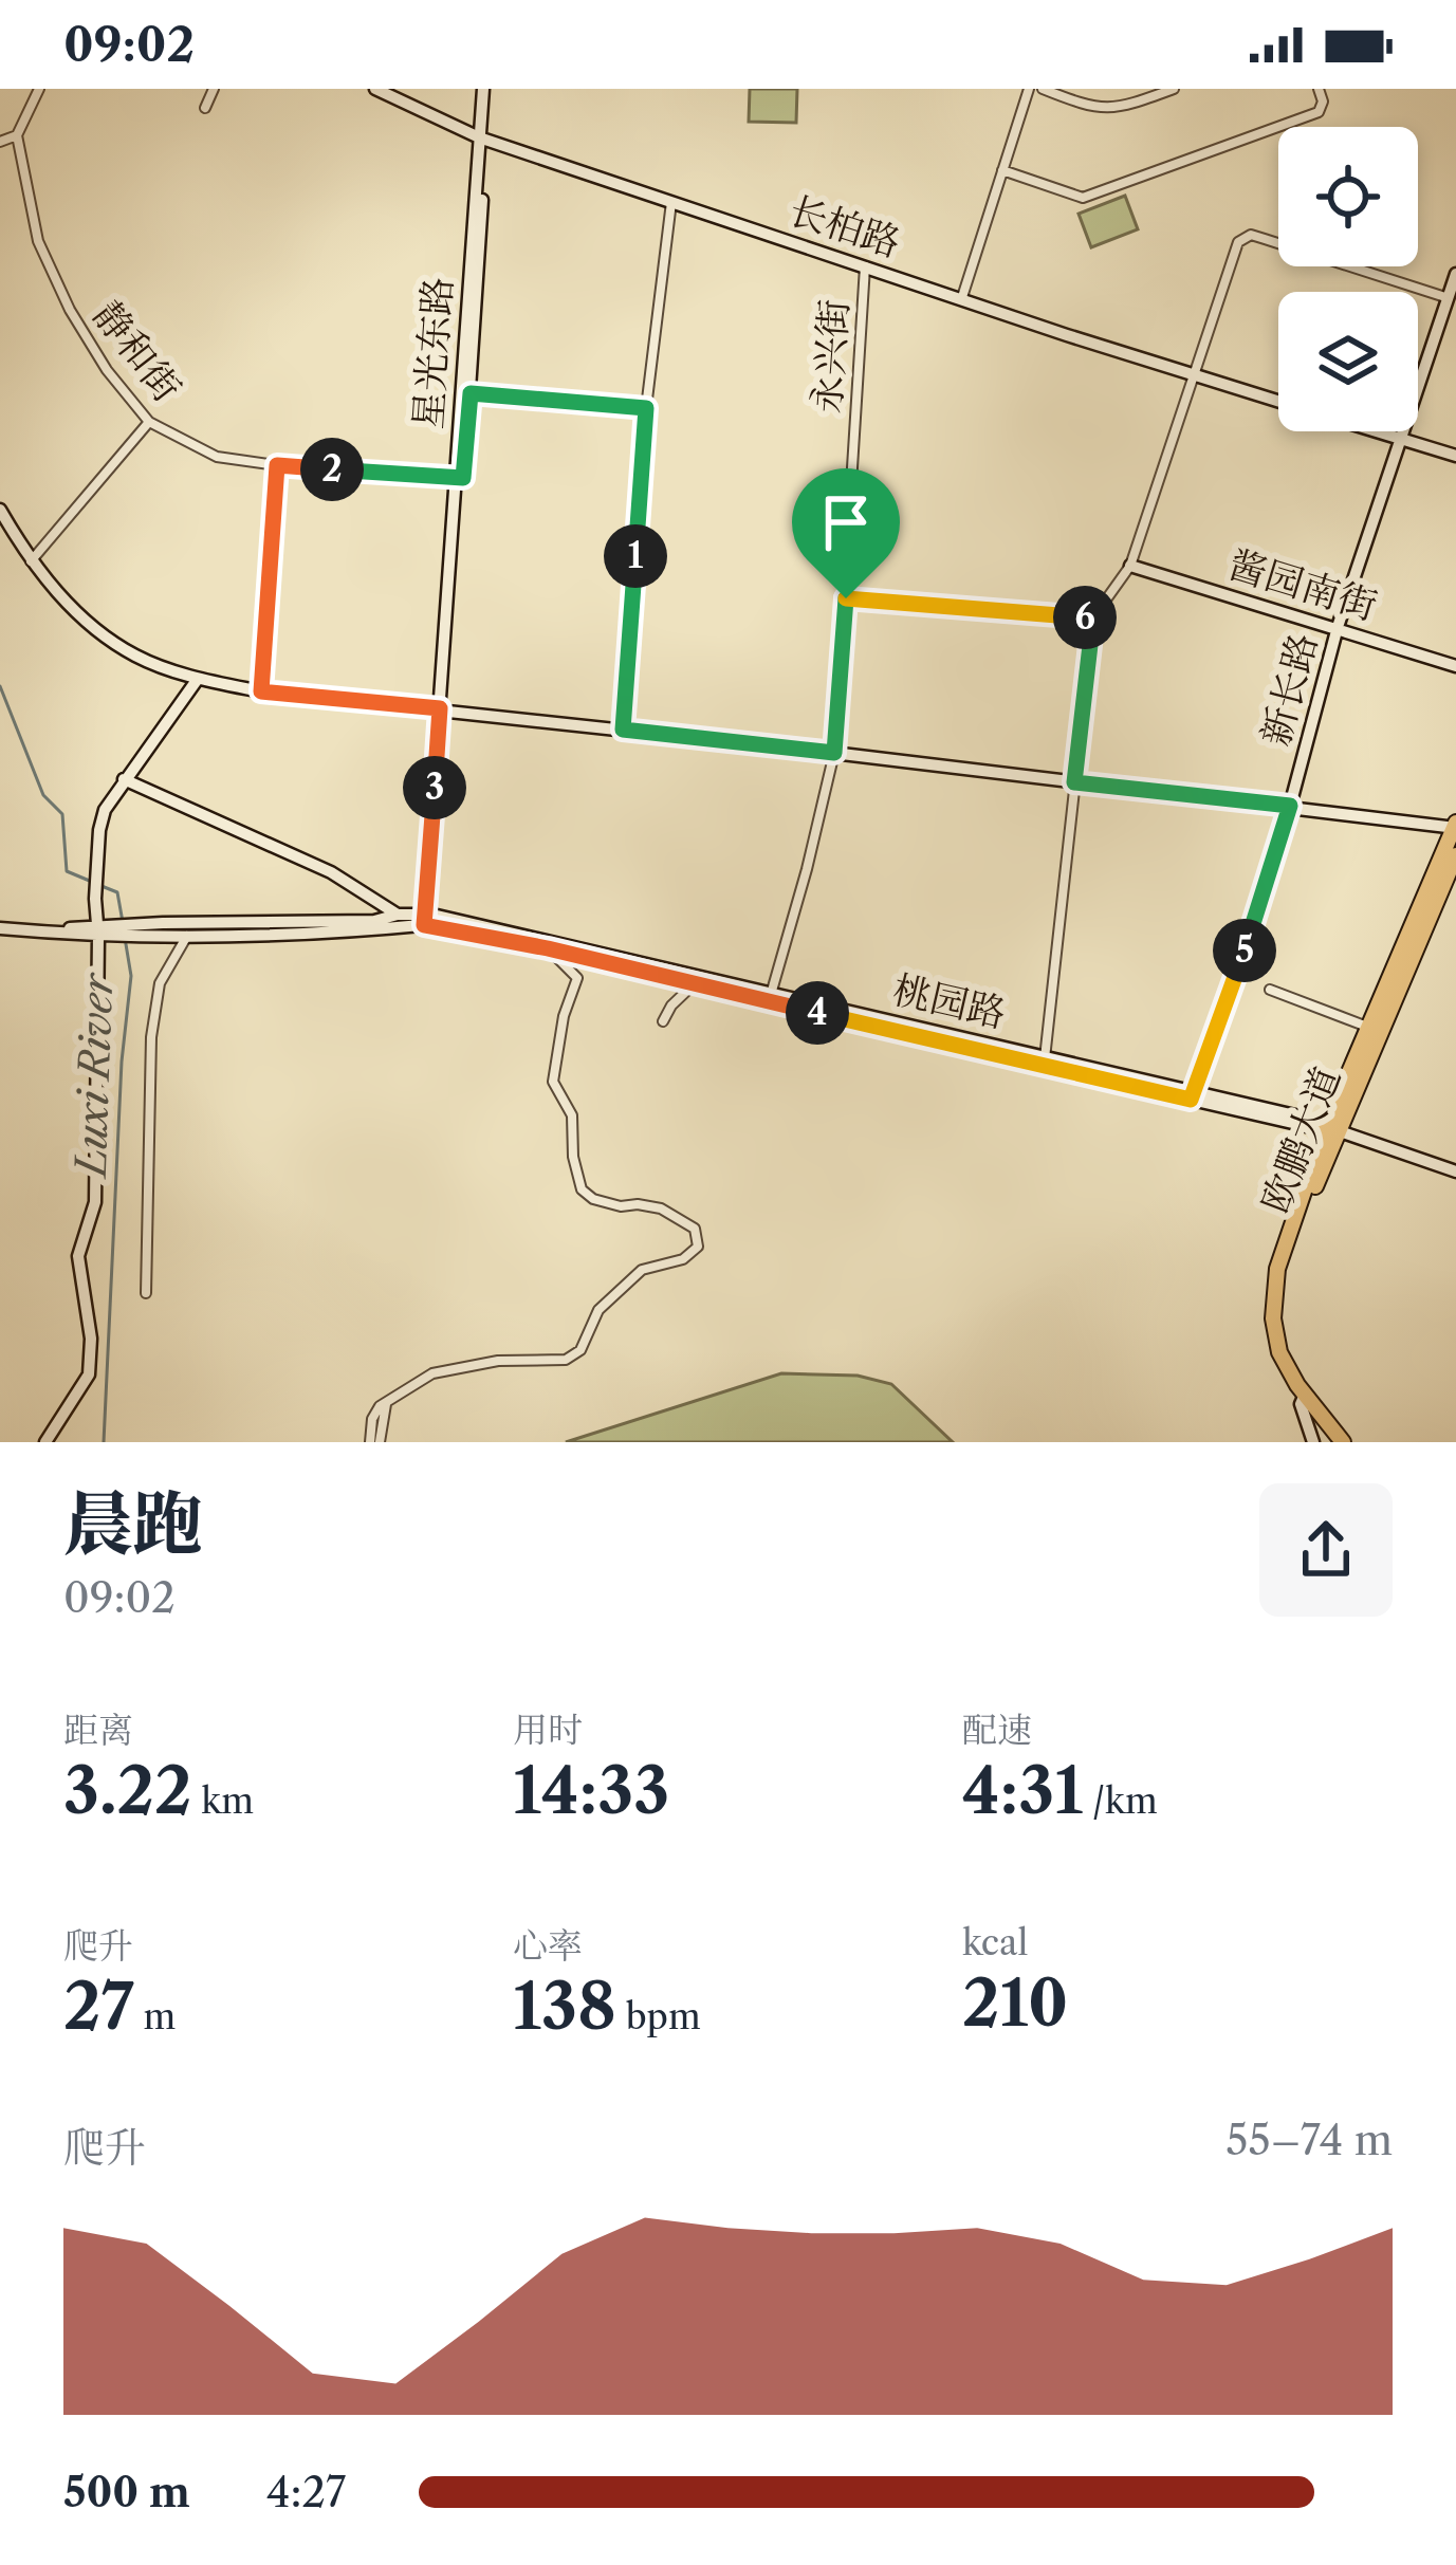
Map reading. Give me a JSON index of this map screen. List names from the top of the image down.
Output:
{
  "streets": {
    "highway": ["欧鹏大道"],
    "street": [
      "长柏路",
      "静和街",
      "星光东路",
      "永兴街",
      "酱园南街",
      "新长路",
      "桃园路"
    ]
  },
  "crossings": [
    ["长柏路", "星光东路"],
    ["长柏路", "永兴街"],
    ["长柏路", "新长路"],
    ["静和街", "星光东路"],
    ["星光东路", "桃园路"],
    ["永兴街", "桃园路"],
    ["酱园南街", "新长路"],
    ["新长路", "桃园路"],
    ["桃园路", "欧鹏大道"]
  ],
  "water": ["Luxi River"],
  "page": {
    "status": "09:02",
    "pins": [
      "2",
      "1",
      "6",
      "3",
      "5",
      "4"
    ],
    "heading": ["晨跑", "09:02"],
    "stats": [
      ["距离", "3.22 km"],
      ["用时", "14:33"],
      ["配速", "4:31 /km"],
      ["爬升", "27 m"],
      ["心率", "138 bpm"],
      ["kcal", "210"]
    ],
    "chart": ["爬升", "55–74 m"],
    "list": [
      {
        "name": "500 m",
        "note": "4:27"
      }
    ]
  }
}
